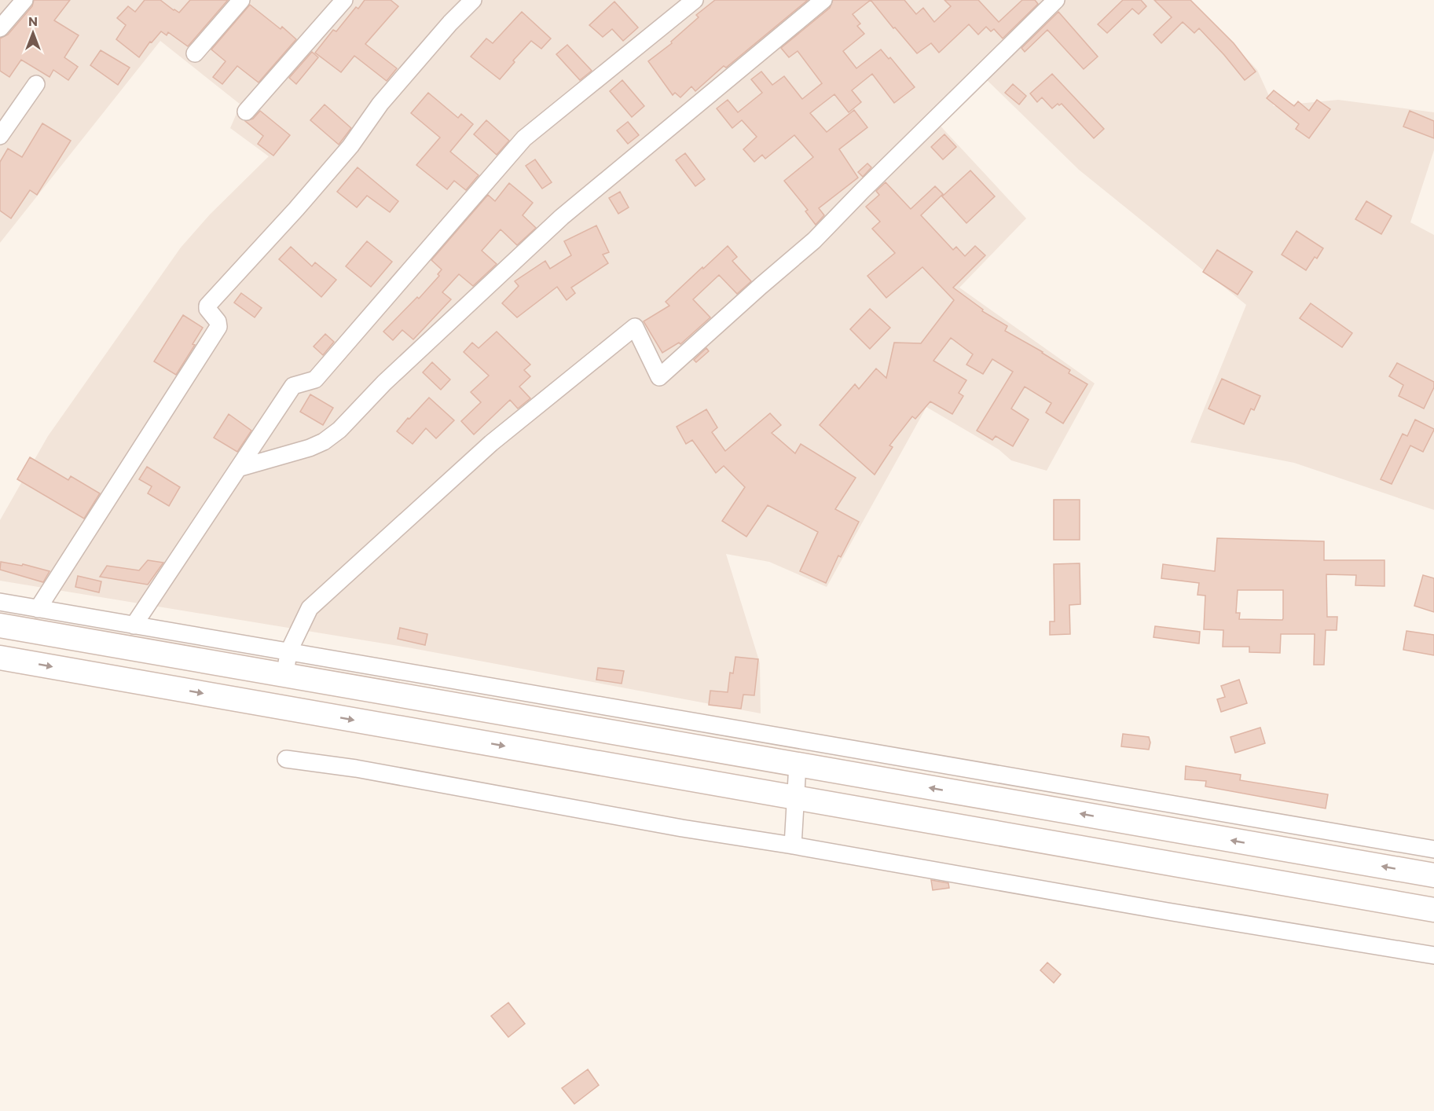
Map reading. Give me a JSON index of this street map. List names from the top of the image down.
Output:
{
  "north": "top"
}
